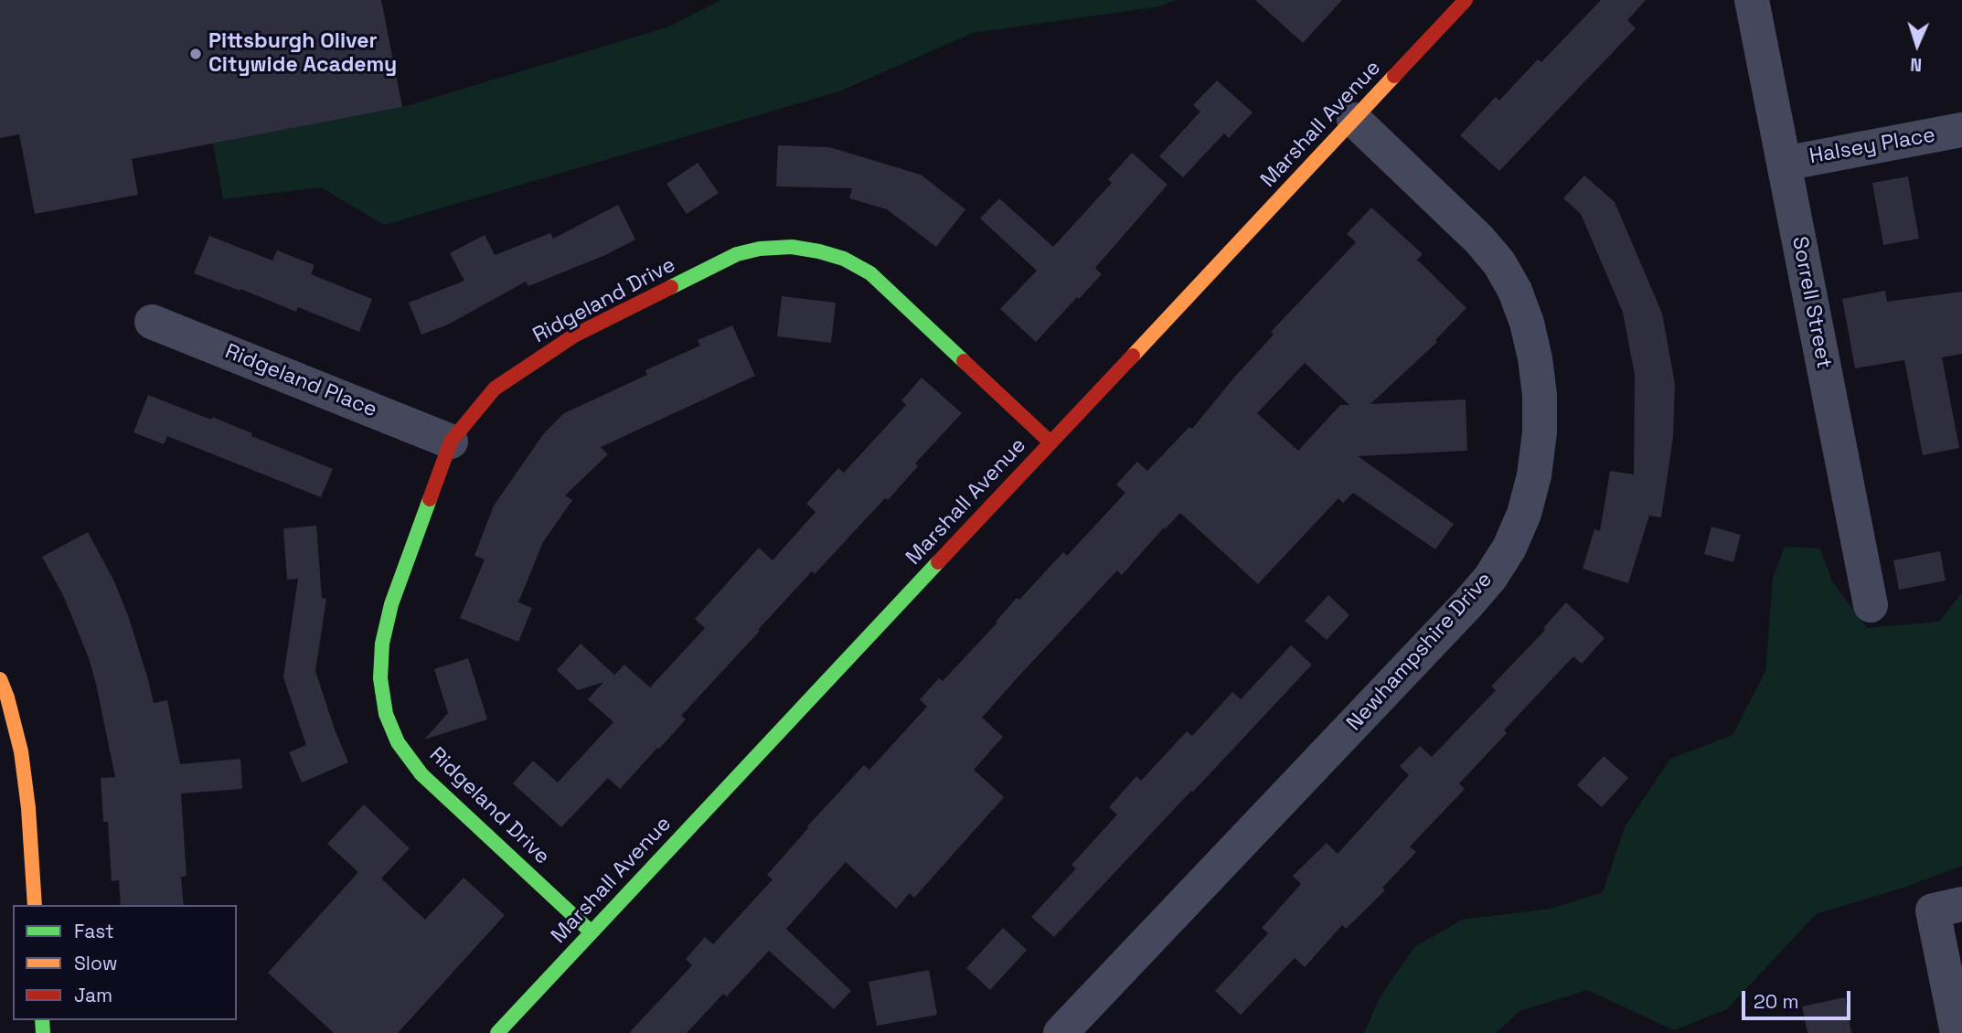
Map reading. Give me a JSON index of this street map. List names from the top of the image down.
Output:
{
  "streets": {
    "street": [
      "Marshall Avenue",
      "Halsey Place",
      "Ridgeland Drive",
      "Sorrell Street",
      "Ridgeland Place",
      "Newhampshire Drive"
    ]
  },
  "crossings": [
    ["Marshall Avenue", "Ridgeland Drive"],
    ["Marshall Avenue", "Newhampshire Drive"],
    ["Halsey Place", "Sorrell Street"],
    ["Ridgeland Drive", "Ridgeland Place"]
  ],
  "places": ["Pittsburgh Oliver Citywide Academy"],
  "legend": ["Fast", "Slow", "Jam"],
  "scale_bar": "20 m",
  "north": "bottom"
}
